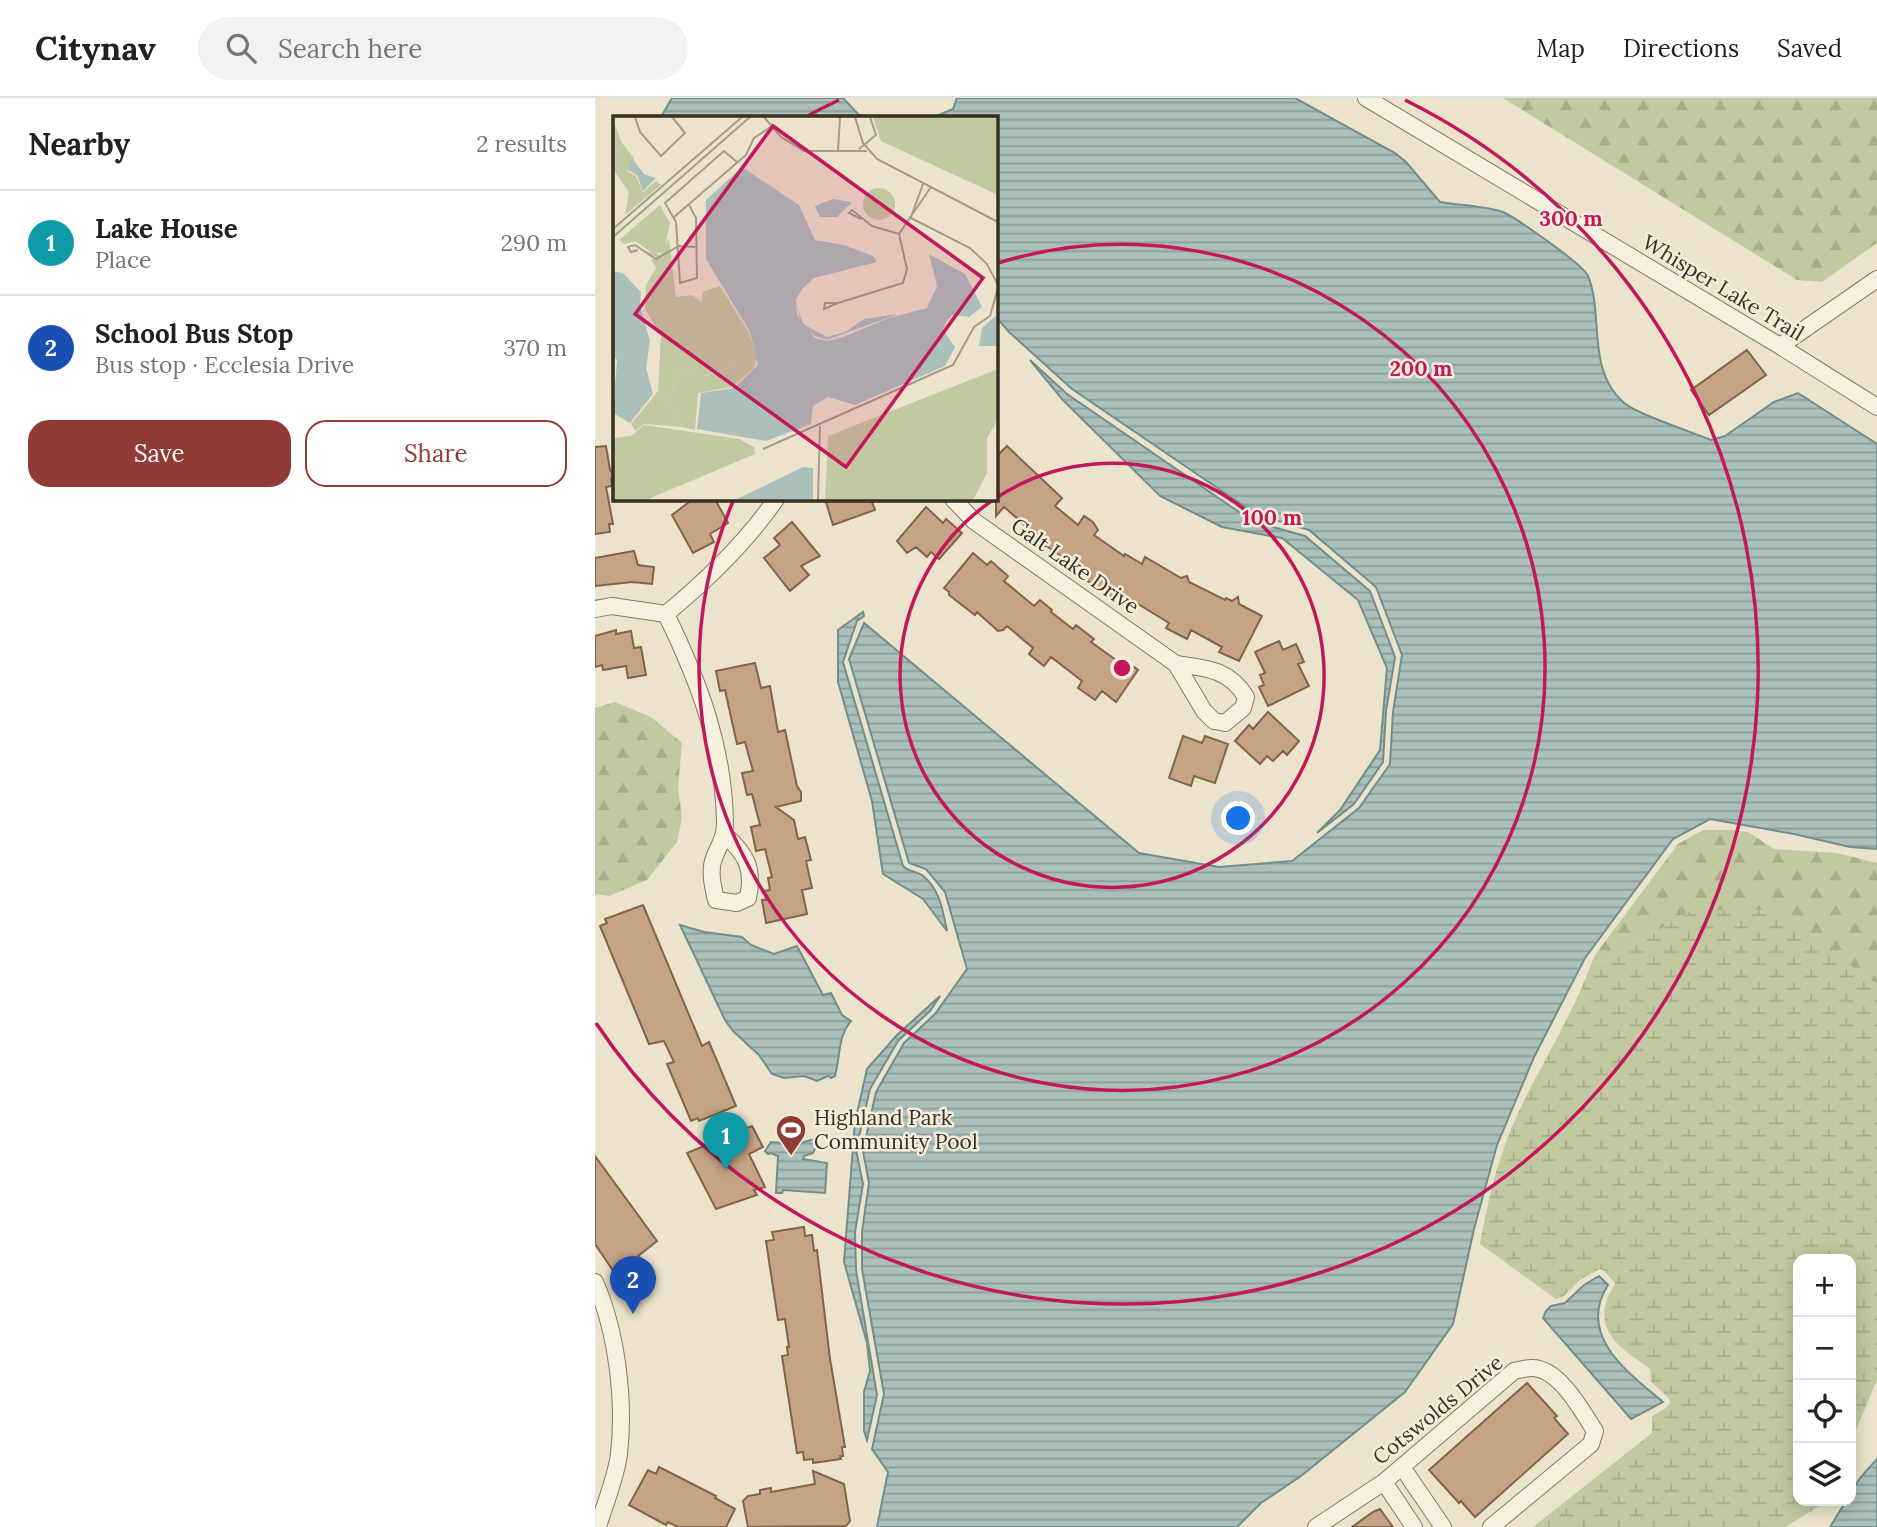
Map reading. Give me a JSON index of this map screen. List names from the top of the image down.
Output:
{
  "streets": {
    "street": ["Whisper Lake Trail", "Galt Lake Drive", "Cotswolds Drive"]
  },
  "places": {
    "sports": ["Highland Park Community Pool"]
  },
  "page": {
    "header": "Citynav",
    "search": "Search here",
    "nav": ["Map", "Directions", "Saved"],
    "heading": ["Nearby", "2 results"],
    "list": [
      {
        "mark": "1",
        "name": "Lake House",
        "note": "Place",
        "value": "290 m"
      },
      {
        "mark": "2",
        "name": "School Bus Stop",
        "note": "Bus stop · Ecclesia Drive",
        "value": "370 m"
      }
    ],
    "buttons": ["Save", "Share"],
    "pins": ["1", "2"],
    "map_buttons": ["+", "−"]
  },
  "rings": ["300 m", "200 m", "100 m"]
}
